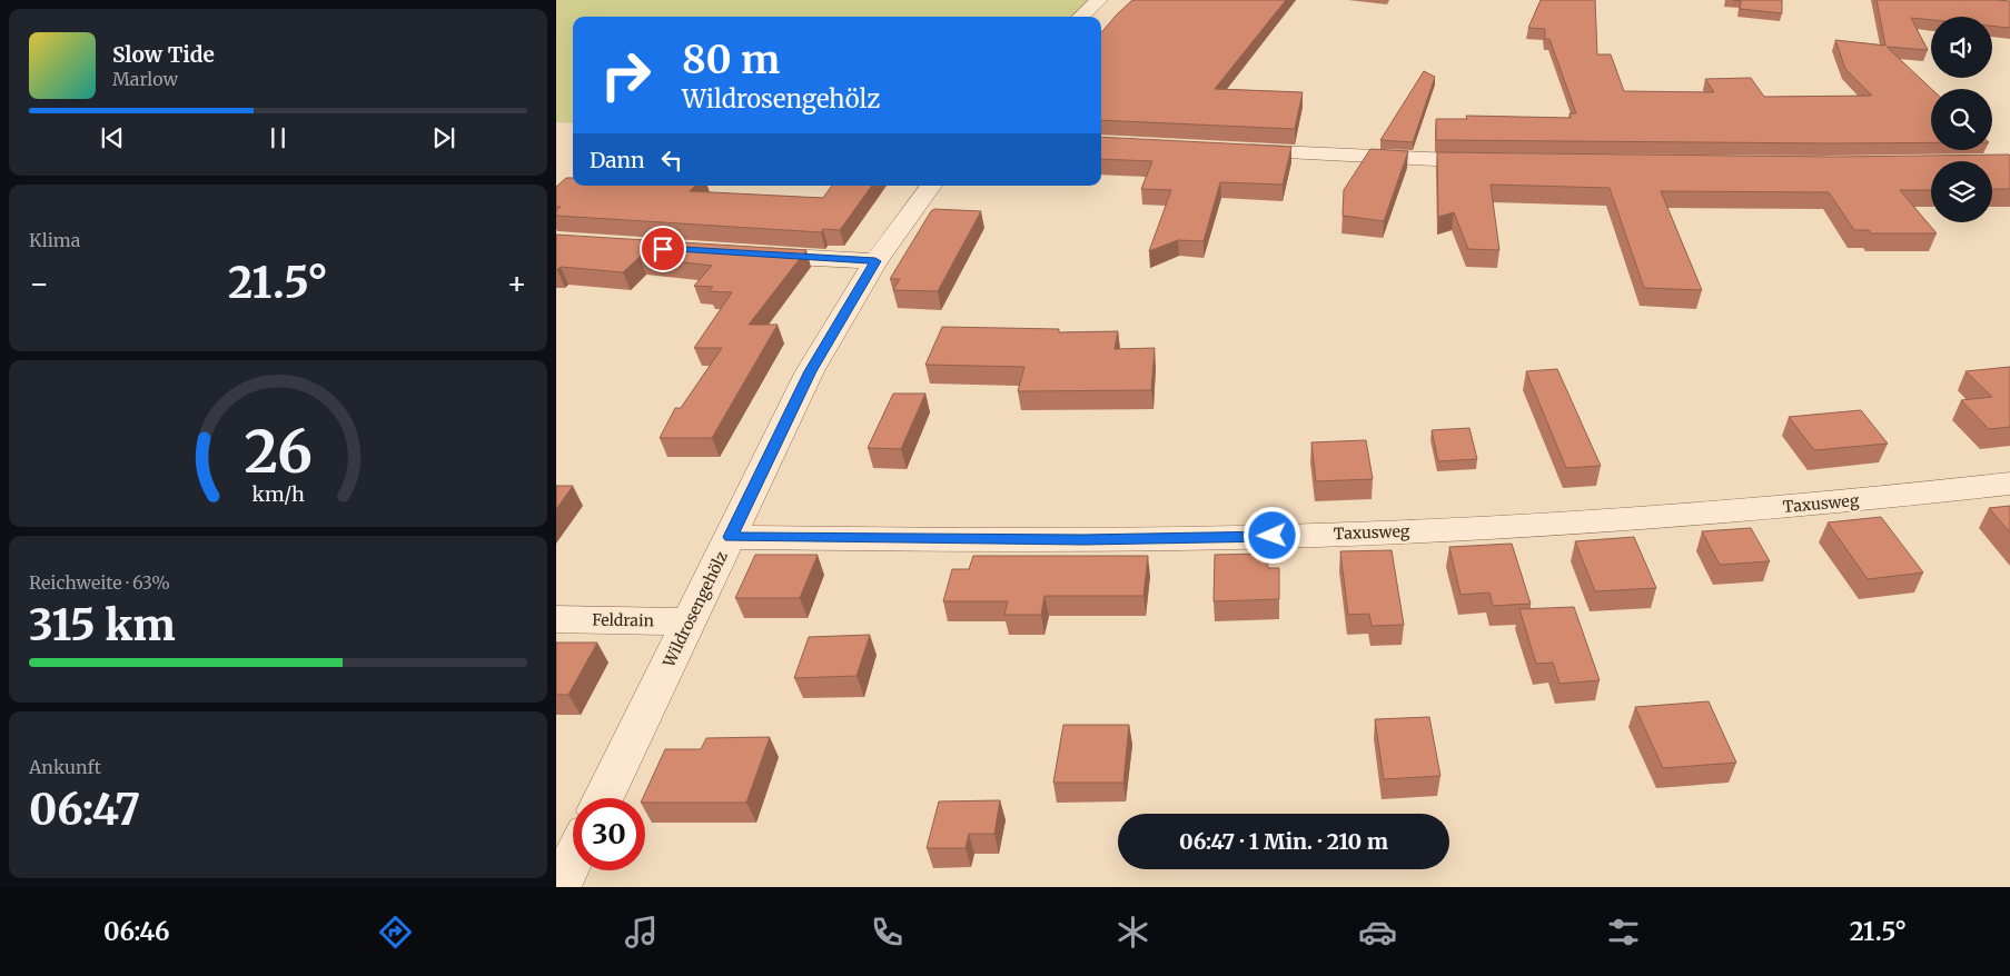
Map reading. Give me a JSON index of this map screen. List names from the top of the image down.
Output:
{
  "streets": {
    "street": ["Taxusweg", "Wildrosengehölz", "Feldrain"]
  },
  "crossings": [
    ["Taxusweg", "Wildrosengehölz"],
    ["Wildrosengehölz", "Feldrain"]
  ],
  "page": {
    "turn": ["80 m", "Wildrosengehölz"],
    "song": ["Slow Tide", "Marlow"],
    "then": "Dann",
    "tile": [
      "Klima",
      ["Reichweite · 63%", "315 km"],
      ["Ankunft", "06:47"]
    ],
    "heat": ["−", "21.5°", "+"],
    "limit": "30",
    "trip": "06:47 · 1 Min. · 210 m",
    "tabs": ["06:46", "21.5°"],
    "gauge": ["26", "km/h"]
  }
}
